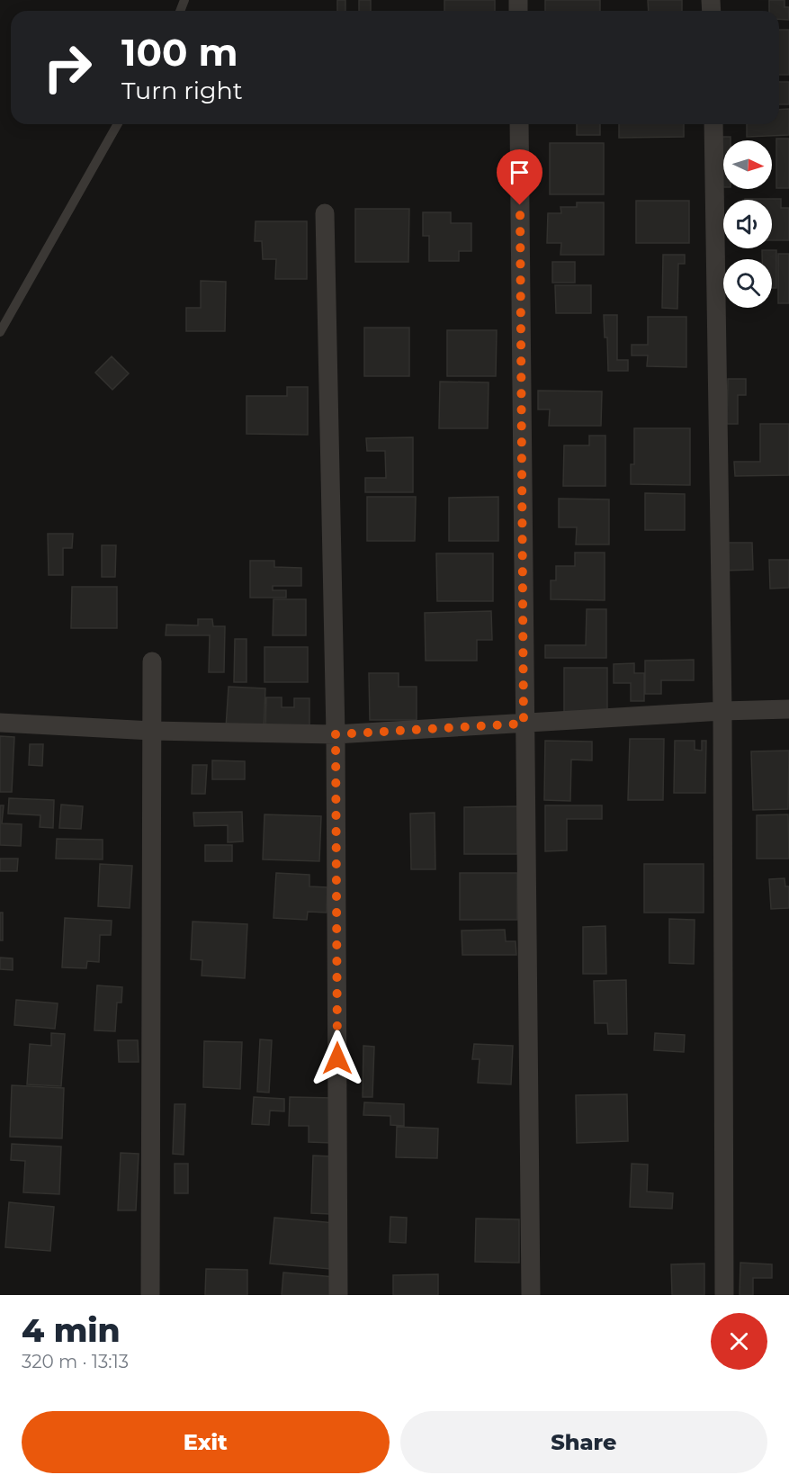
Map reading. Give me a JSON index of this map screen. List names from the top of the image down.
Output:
{
  "north": "right",
  "page": {
    "turn": ["100 m", "Turn right"],
    "heading": ["4 min", "320 m · 13:13"],
    "buttons": ["Exit", "Share"]
  }
}
